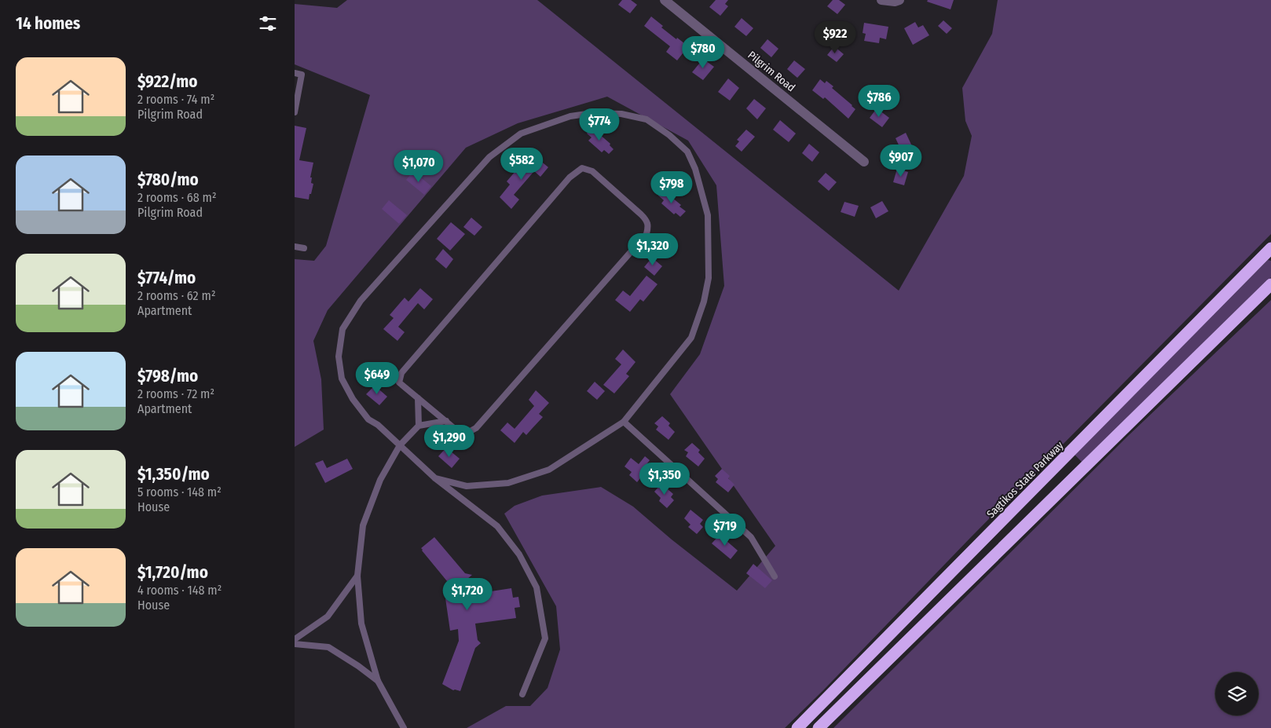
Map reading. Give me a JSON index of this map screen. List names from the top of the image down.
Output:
{
  "streets": {
    "highway": ["Sagtikos State Parkway"],
    "street": ["Pilgrim Road"]
  },
  "page": {
    "heading": "14 homes",
    "price": [
      "$922",
      "$780",
      "$786",
      "$774",
      "$907",
      "$582",
      "$1,070",
      "$798",
      "$1,320",
      "$649",
      "$1,290",
      "$1,350",
      "$719",
      "$1,720"
    ],
    "list": [
      {
        "name": "$922/mo",
        "note": "2 rooms · 74 m² · Pilgrim Road"
      },
      {
        "name": "$780/mo",
        "note": "2 rooms · 68 m² · Pilgrim Road"
      },
      {
        "name": "$774/mo",
        "note": "2 rooms · 62 m² · Apartment"
      },
      {
        "name": "$798/mo",
        "note": "2 rooms · 72 m² · Apartment"
      },
      {
        "name": "$1,350/mo",
        "note": "5 rooms · 148 m² · House"
      },
      {
        "name": "$1,720/mo",
        "note": "4 rooms · 148 m² · House"
      }
    ]
  }
}
